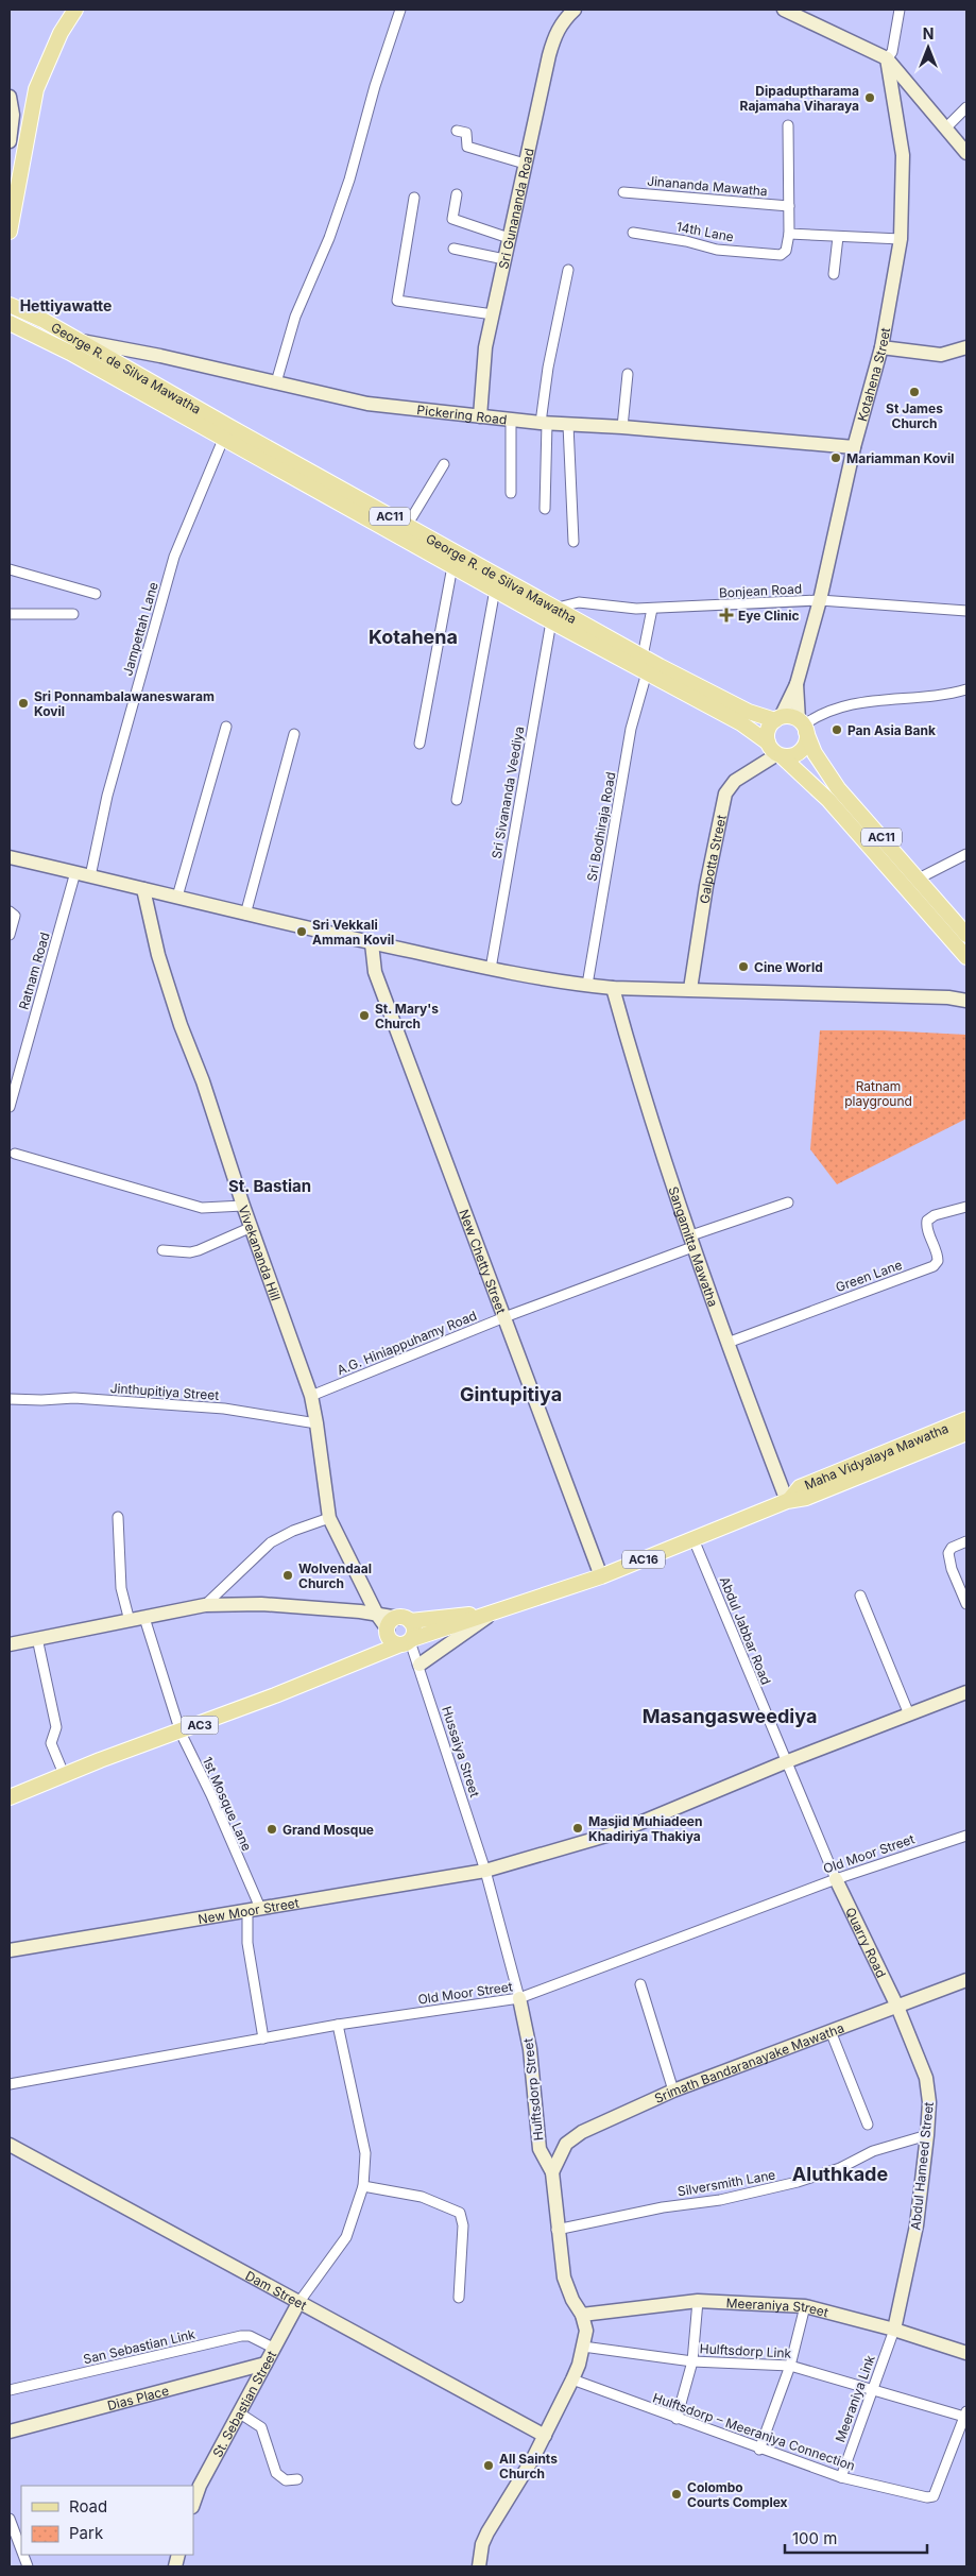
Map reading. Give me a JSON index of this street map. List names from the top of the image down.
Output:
{
  "streets": {
    "main road": [
      "George R. de Silva Mawatha",
      "AC11",
      "Maha Vidyalaya Mawatha",
      "AC16",
      "AC3"
    ],
    "street": [
      "Jinananda Mawatha",
      "Sri Gunananda Road",
      "14th Lane",
      "Kotahena Street",
      "Pickering Road",
      "Bonjean Road",
      "Jampettah Lane",
      "Sri Sivananda Veediya",
      "Sri Bodhiraja Road",
      "Galpotta Street",
      "Ratnam Road",
      "Sangamitta Mawatha",
      "Vivekananda Hill",
      "New Chetty Street",
      "Green Lane",
      "A.G. Hiniappuhamy Road",
      "Jinthupitiya Street",
      "Abdul Jabbar Road",
      "Hussaiya Street",
      "1st Mosque Lane",
      "Old Moor Street",
      "New Moor Street",
      "Quarry Road",
      "Srimath Bandaranayake Mawatha",
      "Hulftsdorp Street",
      "Abdul Hameed Street",
      "Silversmith Lane",
      "Dam Street",
      "Meeraniya Street",
      "San Sebastian Link",
      "Hulftsdorp Link",
      "Dias Place",
      "Meeraniya Link",
      "St. Sebastian Street",
      "Hulftsdorp – Meeraniya Connection"
    ]
  },
  "crossings": [
    ["Sri Gunananda Road", "Pickering Road"],
    ["George R. de Silva Mawatha", "Kotahena Street"],
    ["George R. de Silva Mawatha", "Pickering Road"],
    ["George R. de Silva Mawatha", "AC11"],
    ["George R. de Silva Mawatha", "Bonjean Road"],
    ["George R. de Silva Mawatha", "Jampettah Lane"],
    ["George R. de Silva Mawatha", "Sri Sivananda Veediya"],
    ["George R. de Silva Mawatha", "Sri Bodhiraja Road"],
    ["George R. de Silva Mawatha", "Galpotta Street"],
    ["Kotahena Street", "Pickering Road"],
    ["Kotahena Street", "AC11"],
    ["Kotahena Street", "Bonjean Road"],
    ["Kotahena Street", "Galpotta Street"],
    ["AC11", "Galpotta Street"],
    ["Bonjean Road", "Sri Sivananda Veediya"],
    ["Sangamitta Mawatha", "Green Lane"],
    ["Sangamitta Mawatha", "A.G. Hiniappuhamy Road"],
    ["Sangamitta Mawatha", "Maha Vidyalaya Mawatha"],
    ["Vivekananda Hill", "A.G. Hiniappuhamy Road"],
    ["Vivekananda Hill", "Jinthupitiya Street"],
    ["Vivekananda Hill", "Maha Vidyalaya Mawatha"],
    ["Vivekananda Hill", "AC3"],
    ["Vivekananda Hill", "Hussaiya Street"],
    ["New Chetty Street", "A.G. Hiniappuhamy Road"],
    ["New Chetty Street", "Maha Vidyalaya Mawatha"],
    ["Maha Vidyalaya Mawatha", "Abdul Jabbar Road"],
    ["Maha Vidyalaya Mawatha", "AC3"],
    ["Maha Vidyalaya Mawatha", "Hussaiya Street"],
    ["Abdul Jabbar Road", "Old Moor Street"],
    ["Abdul Jabbar Road", "New Moor Street"],
    ["Abdul Jabbar Road", "Quarry Road"],
    ["AC3", "Hussaiya Street"],
    ["AC3", "1st Mosque Lane"],
    ["Hussaiya Street", "New Moor Street"],
    ["Hussaiya Street", "Hulftsdorp Street"],
    ["1st Mosque Lane", "New Moor Street"],
    ["Old Moor Street", "Quarry Road"],
    ["Old Moor Street", "Hulftsdorp Street"],
    ["New Moor Street", "Hulftsdorp Street"],
    ["Quarry Road", "Srimath Bandaranayake Mawatha"],
    ["Quarry Road", "Abdul Hameed Street"],
    ["Srimath Bandaranayake Mawatha", "Hulftsdorp Street"],
    ["Srimath Bandaranayake Mawatha", "Abdul Hameed Street"],
    ["Hulftsdorp Street", "Silversmith Lane"],
    ["Hulftsdorp Street", "Dam Street"],
    ["Hulftsdorp Street", "Meeraniya Street"],
    ["Hulftsdorp Street", "Hulftsdorp Link"],
    ["Hulftsdorp Street", "Hulftsdorp – Meeraniya Connection"],
    ["Abdul Hameed Street", "Silversmith Lane"],
    ["Abdul Hameed Street", "Meeraniya Street"],
    ["Abdul Hameed Street", "Meeraniya Link"],
    ["Dam Street", "St. Sebastian Street"],
    ["Meeraniya Street", "Meeraniya Link"],
    ["San Sebastian Link", "St. Sebastian Street"],
    ["Hulftsdorp Link", "Meeraniya Link"],
    ["Hulftsdorp Link", "Hulftsdorp – Meeraniya Connection"],
    ["Dias Place", "St. Sebastian Street"],
    ["Meeraniya Link", "Hulftsdorp – Meeraniya Connection"]
  ],
  "districts": [
    "Hettiyawatte",
    "Kotahena",
    "St. Bastian",
    "Gintupitiya",
    "Masangasweediya",
    "Aluthkade"
  ],
  "parks": ["Ratnam playground"],
  "places": {
    "other": [
      "Dipaduptharama Rajamaha Viharaya",
      "St James Church",
      "Mariamman Kovil",
      "Sri Ponnambalawaneswaram Kovil",
      "Pan Asia Bank",
      "Sri Vekkali Amman Kovil",
      "Cine World",
      "St. Mary's Church",
      "Wolvendaal Church",
      "Masjid Muhiadeen Khadiriya Thakiya",
      "Grand Mosque",
      "All Saints Church",
      "Colombo Courts Complex"
    ],
    "health": ["Eye Clinic"]
  },
  "legend": ["Road", "Park"],
  "scale_bar": "100 m",
  "north": "top"
}
